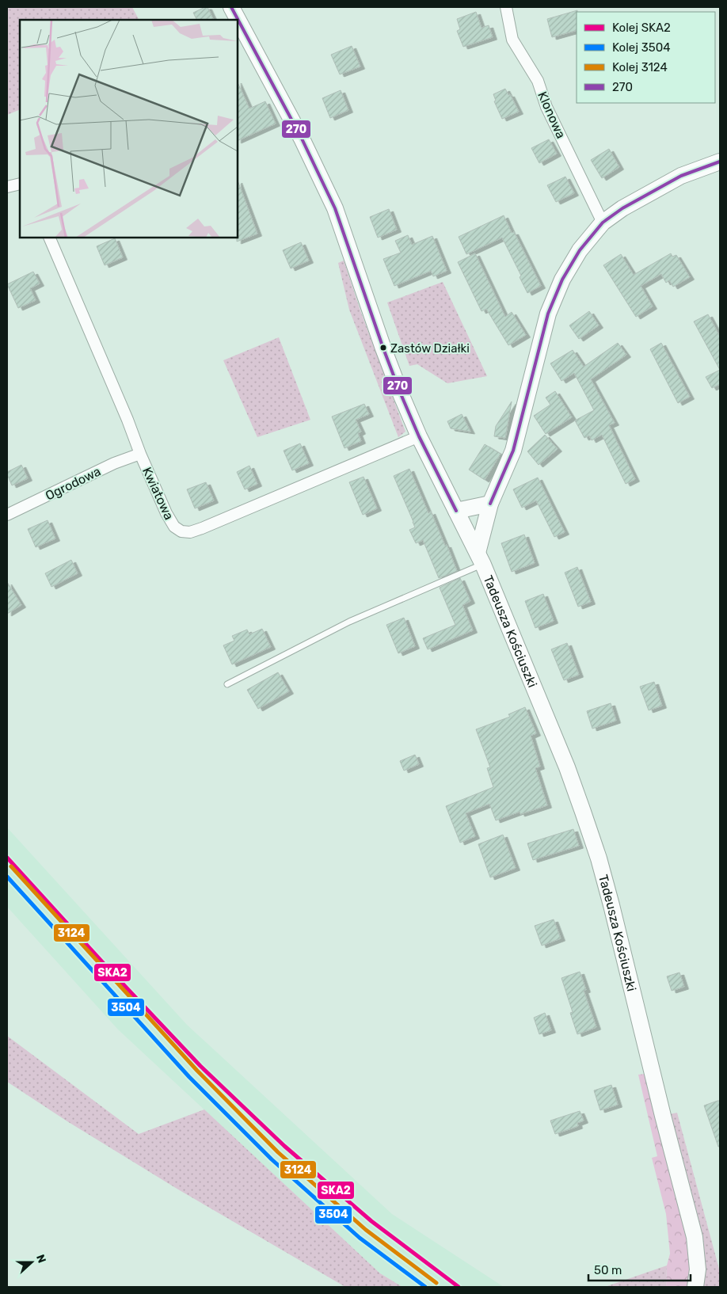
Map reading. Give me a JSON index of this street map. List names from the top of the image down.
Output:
{
  "streets": {
    "street": [
      "Klonowa",
      "Ogrodowa",
      "Kwiatowa",
      "Tadeusza Kościuszki"
    ]
  },
  "crossings": [
    ["Ogrodowa", "Kwiatowa"],
    ["Kwiatowa", "Tadeusza Kościuszki"]
  ],
  "places": ["Zastów Działki"],
  "lines": [
    "transit line 270",
    "rail line SKA2",
    "rail line 3124",
    "rail line 3504"
  ],
  "legend": [
    "Kolej SKA2",
    "Kolej 3504",
    "Kolej 3124",
    "270"
  ],
  "scale_bar": "50 m",
  "north": "right"
}
